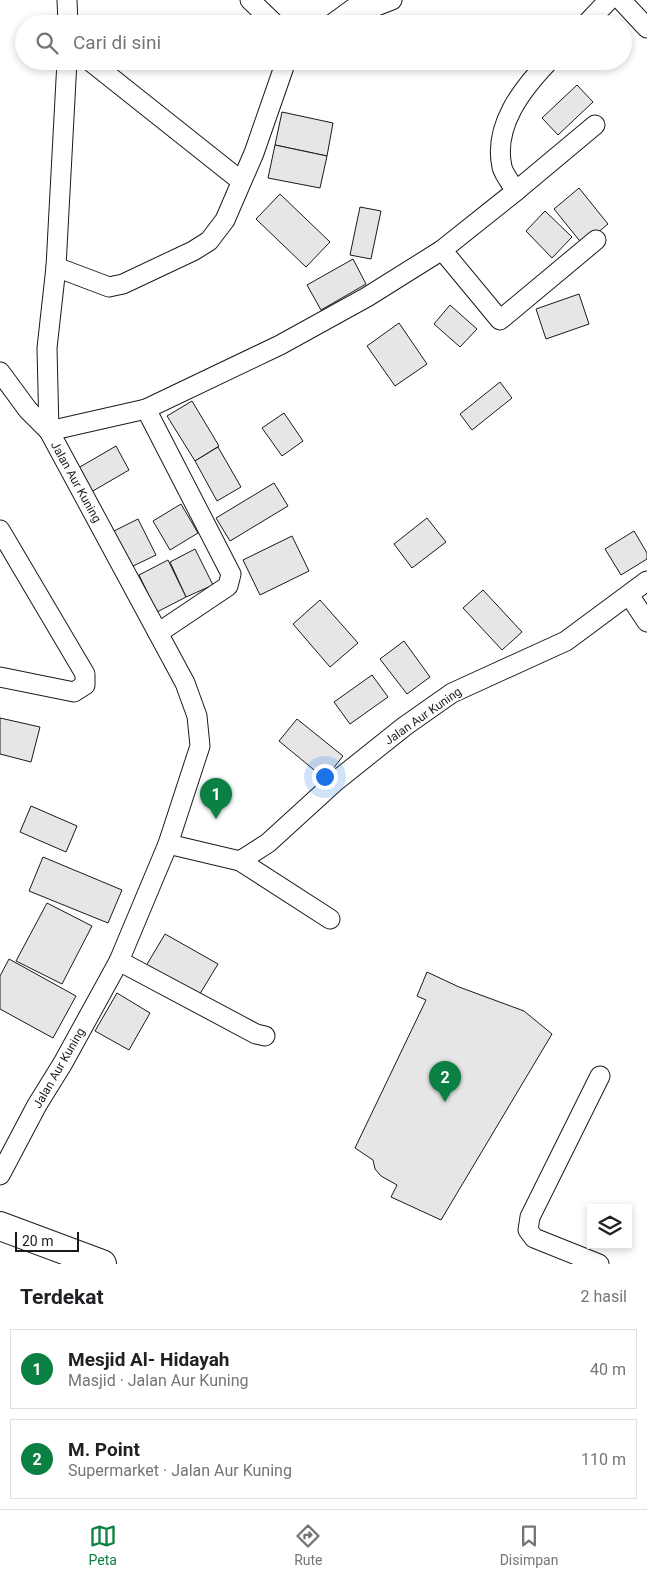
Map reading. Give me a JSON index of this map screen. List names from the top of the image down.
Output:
{
  "streets": {
    "street": ["Jalan Aur Kuning"]
  },
  "scale_bar": "20 m",
  "page": {
    "search": "Cari di sini",
    "pins": ["1", "2"],
    "scale": "20 m",
    "heading": ["Terdekat", "2 hasil"],
    "list": [
      {
        "mark": "1",
        "name": "Mesjid Al- Hidayah",
        "note": "Masjid · Jalan Aur Kuning",
        "value": "40 m"
      },
      {
        "mark": "2",
        "name": "M. Point",
        "note": "Supermarket · Jalan Aur Kuning",
        "value": "110 m"
      }
    ],
    "nav": ["Peta", "Rute", "Disimpan"]
  }
}
